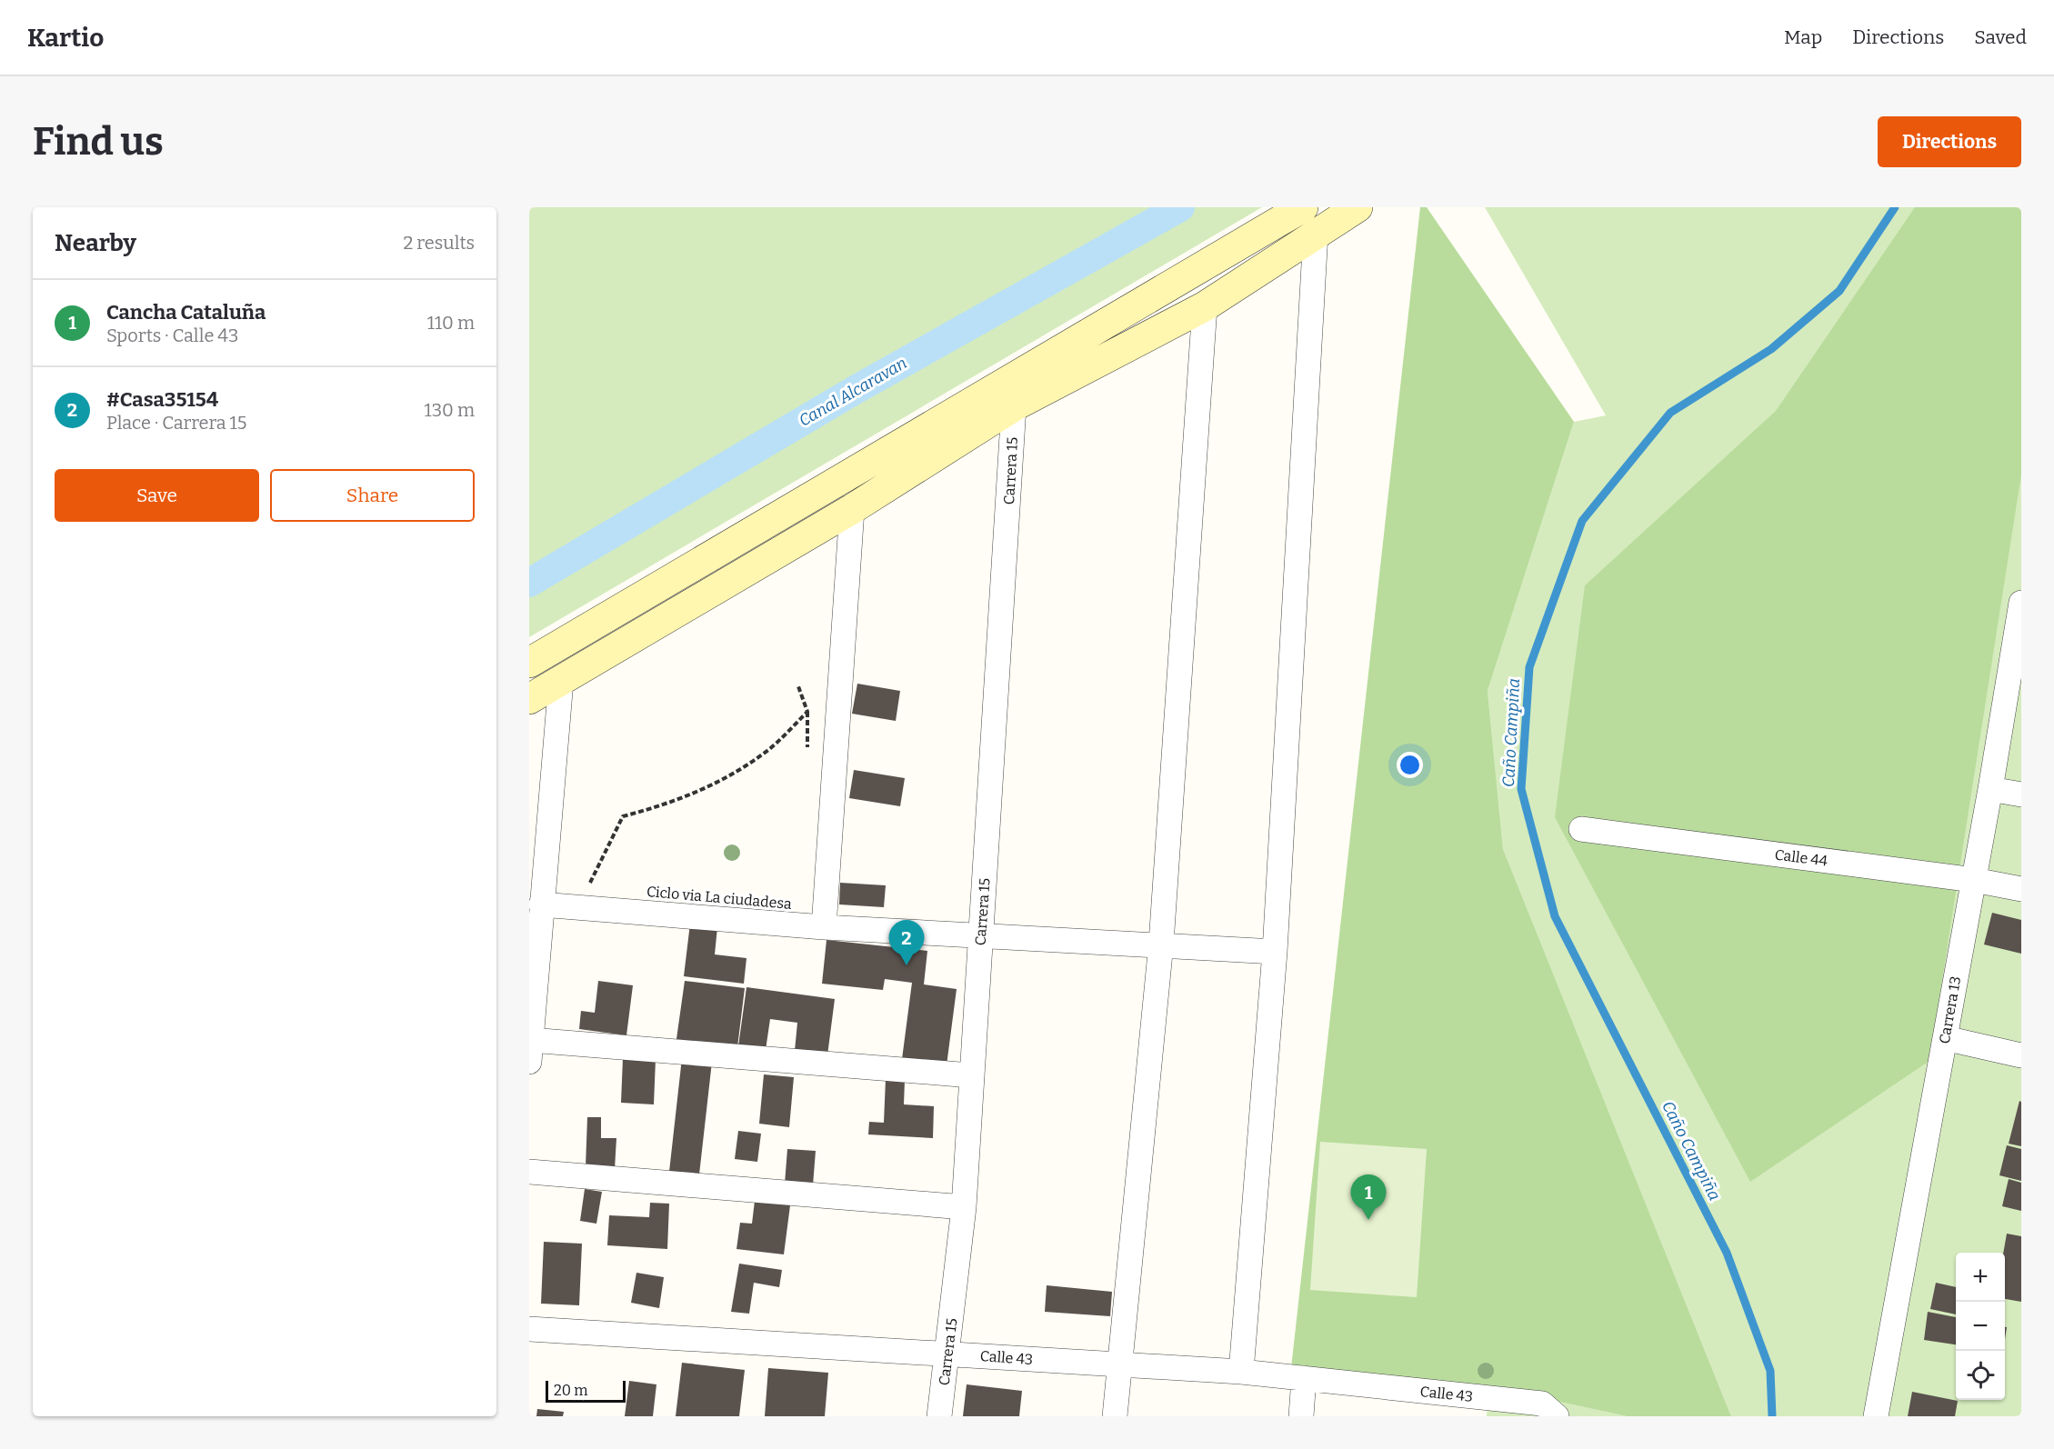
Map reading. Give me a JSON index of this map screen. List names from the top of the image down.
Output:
{
  "streets": {
    "street": [
      "Carrera 15",
      "Calle 44",
      "Carrera 13",
      "Calle 43"
    ]
  },
  "crossings": [
    ["Carrera 15", "Calle 43"],
    ["Calle 44", "Carrera 13"]
  ],
  "water": ["Canal Alcaravan", "Caño Campiña"],
  "scale_bar": "20 m",
  "page": {
    "header": "Kartio",
    "nav": ["Map", "Directions", "Saved"],
    "buttons": [
      "Directions",
      ["Save", "Share"]
    ],
    "title": "Find us",
    "heading": ["Nearby", "2 results"],
    "list": [
      {
        "mark": "1",
        "name": "Cancha Cataluña",
        "note": "Sports · Calle 43",
        "value": "110 m"
      },
      {
        "mark": "2",
        "name": "#Casa35154",
        "note": "Place · Carrera 15",
        "value": "130 m"
      }
    ],
    "pins": ["2", "1"],
    "map_buttons": ["+", "−"],
    "scale": "20 m"
  }
}
